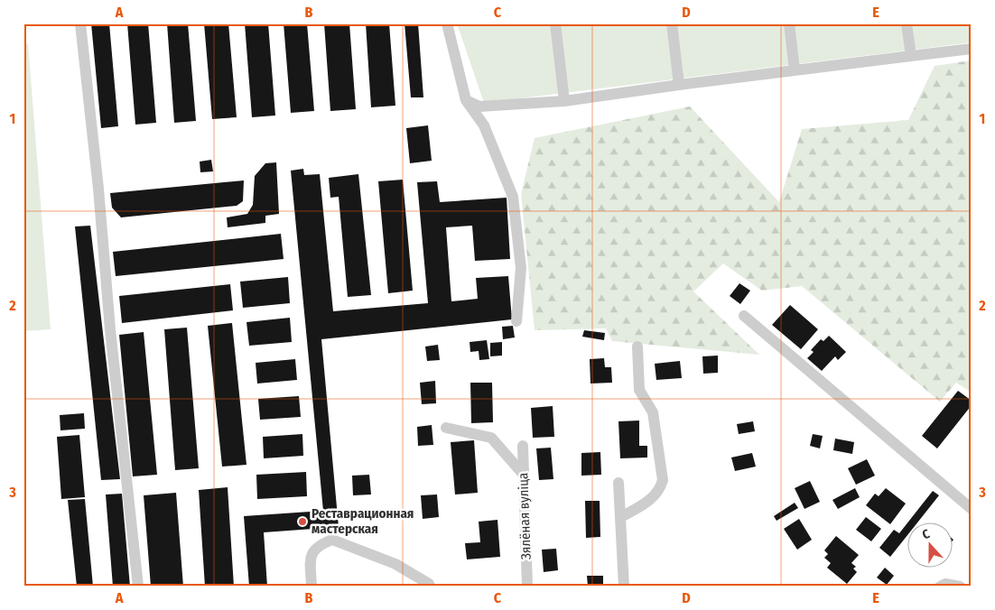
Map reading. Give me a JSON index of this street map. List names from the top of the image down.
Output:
{
  "streets": {
    "street": ["Зялёная вуліца"]
  },
  "places": ["Реставрационная мастерская"],
  "north": "top",
  "grid": {
    "columns": [
      "A",
      "B",
      "C",
      "D",
      "E"
    ],
    "rows": ["1", "2", "3"]
  }
}
